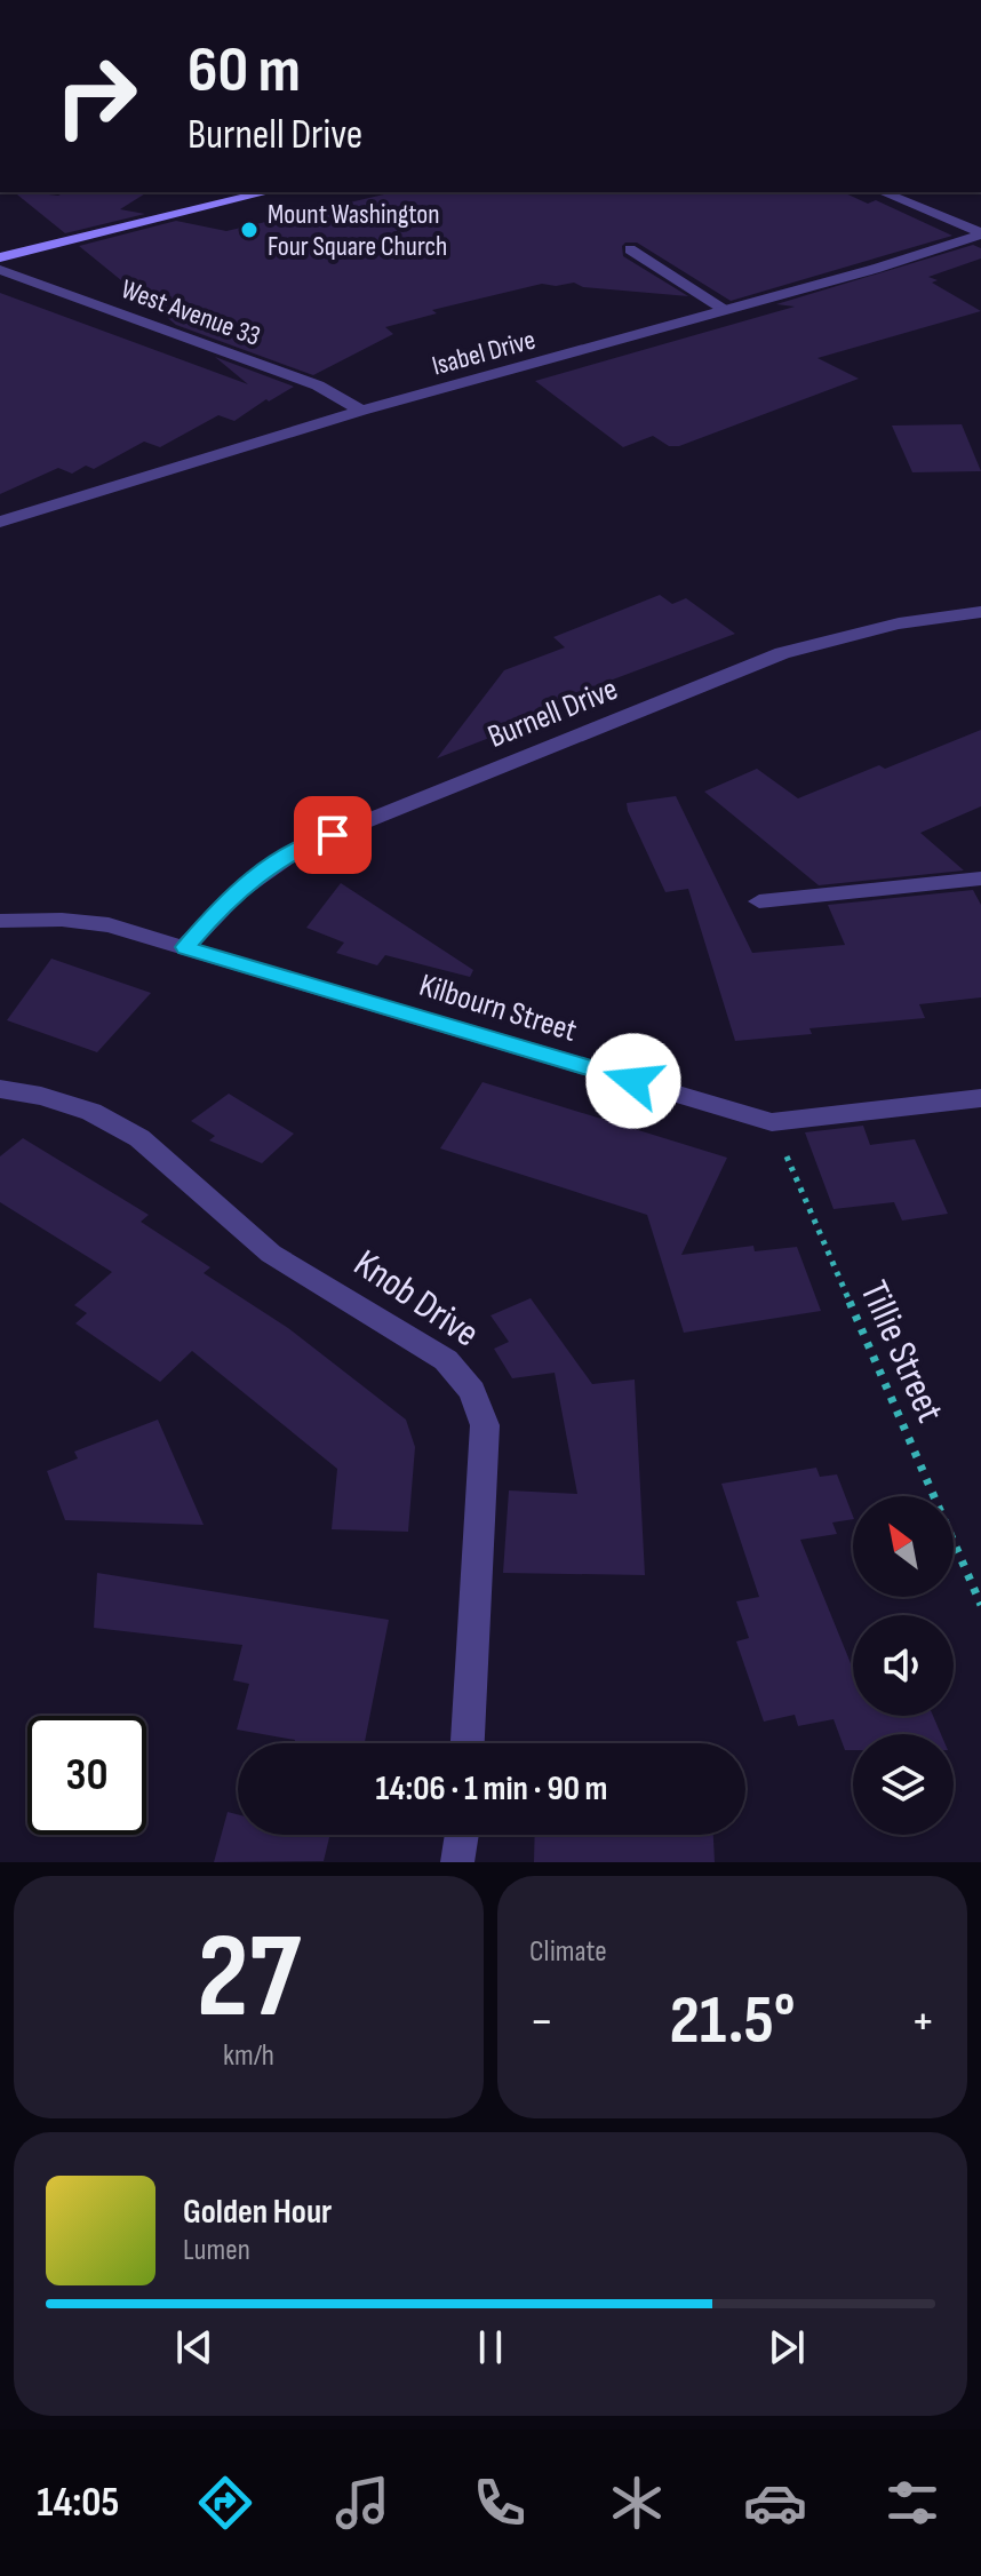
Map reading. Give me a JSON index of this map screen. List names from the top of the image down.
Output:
{
  "streets": {
    "street": [
      "West Avenue 33",
      "Isabel Drive",
      "Burnell Drive",
      "Kilbourn Street",
      "Knob Drive"
    ],
    "path": ["Tillie Street"]
  },
  "crossings": [
    ["West Avenue 33", "Isabel Drive"],
    ["Burnell Drive", "Kilbourn Street"],
    ["Kilbourn Street", "Tillie Street"]
  ],
  "places": ["Mount Washington Four Square Church"],
  "north": "top left",
  "page": {
    "turn": ["60 m", "Burnell Drive"],
    "limit": "30",
    "trip": "14:06 · 1 min · 90 m",
    "tile": [
      ["27", "km/h"],
      "Climate"
    ],
    "heat": ["−", "21.5°", "+"],
    "song": ["Golden Hour", "Lumen"],
    "tabs": "14:05"
  }
}
